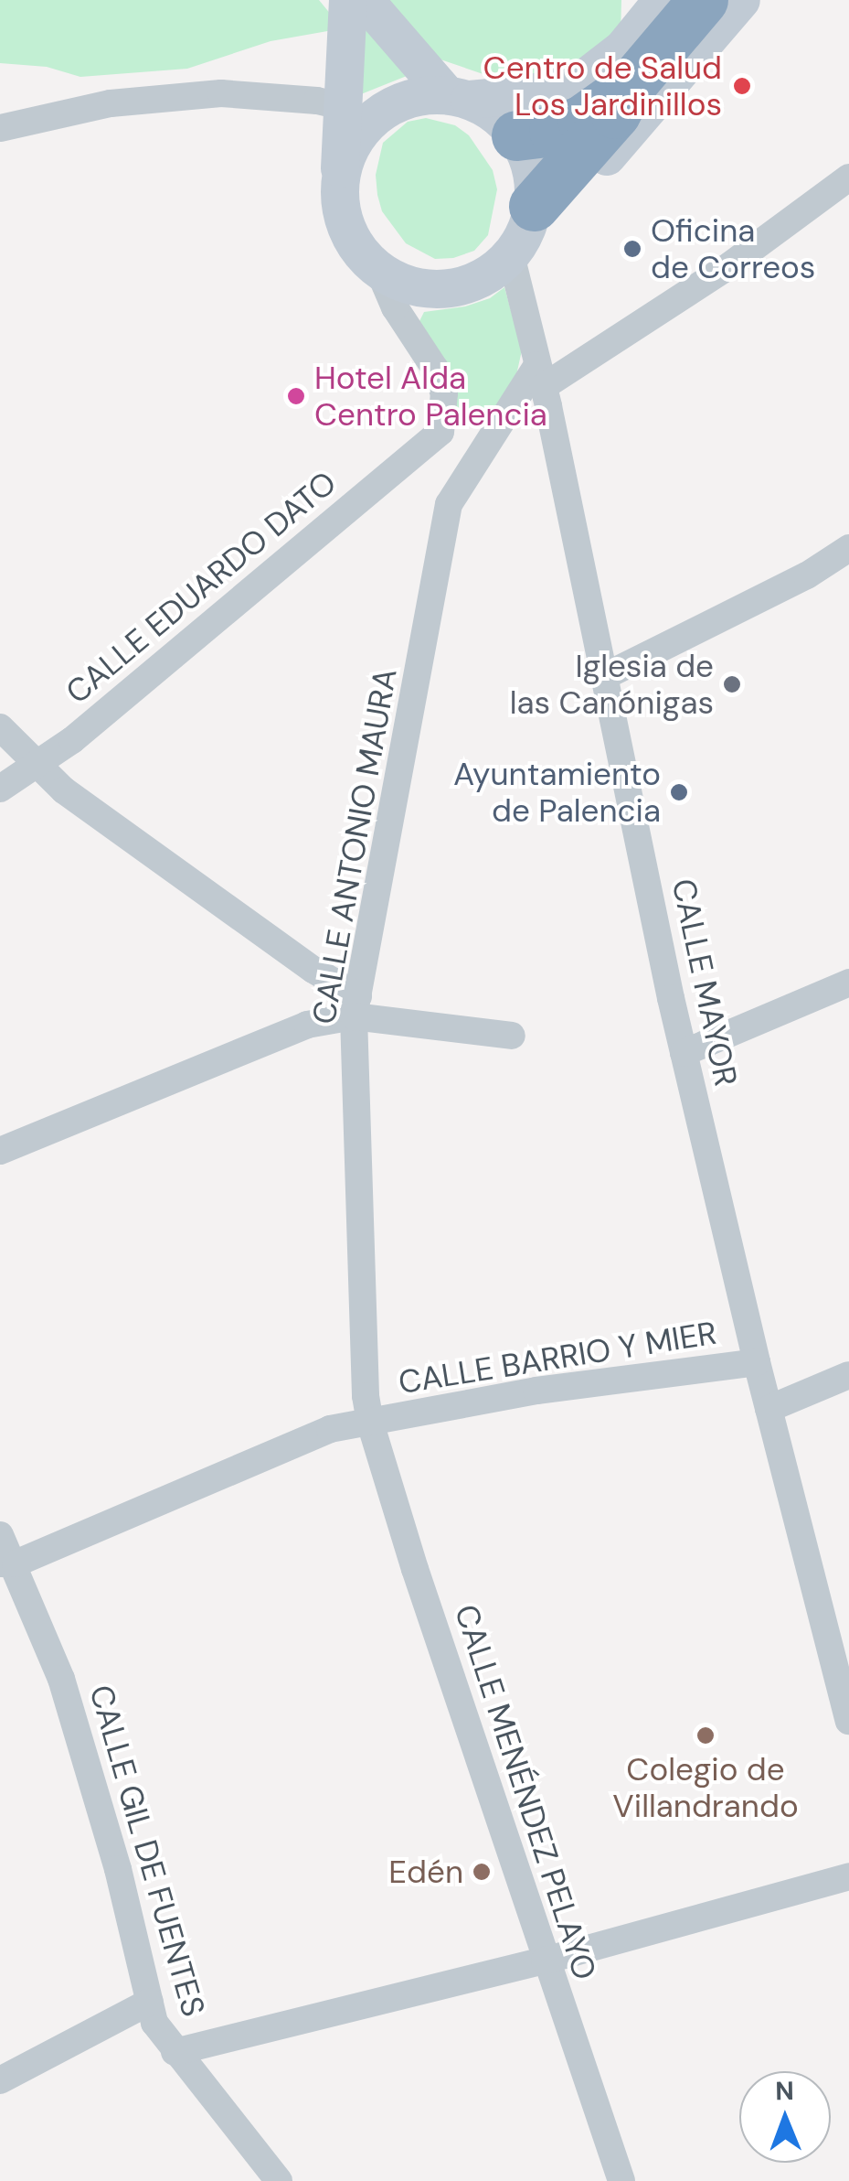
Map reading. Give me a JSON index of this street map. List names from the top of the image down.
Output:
{
  "streets": {
    "street": [
      "CALLE EDUARDO DATO",
      "CALLE ANTONIO MAURA",
      "CALLE MAYOR",
      "CALLE BARRIO Y MIER",
      "CALLE MENÉNDEZ PELAYO",
      "CALLE GIL DE FUENTES"
    ]
  },
  "crossings": [
    ["CALLE EDUARDO DATO", "CALLE MAYOR"],
    ["CALLE ANTONIO MAURA", "CALLE MAYOR"],
    ["CALLE ANTONIO MAURA", "CALLE BARRIO Y MIER"],
    ["CALLE ANTONIO MAURA", "CALLE MENÉNDEZ PELAYO"],
    ["CALLE MAYOR", "CALLE BARRIO Y MIER"],
    ["CALLE BARRIO Y MIER", "CALLE MENÉNDEZ PELAYO"],
    ["CALLE BARRIO Y MIER", "CALLE GIL DE FUENTES"]
  ],
  "places": [
    "Centro de Salud Los Jardinillos",
    "Oficina de Correos",
    "Hotel Alda Centro Palencia",
    "Iglesia de las Canónigas",
    "Ayuntamiento de Palencia",
    "Colegio de Villandrando",
    "Edén"
  ],
  "north": "top"
}
